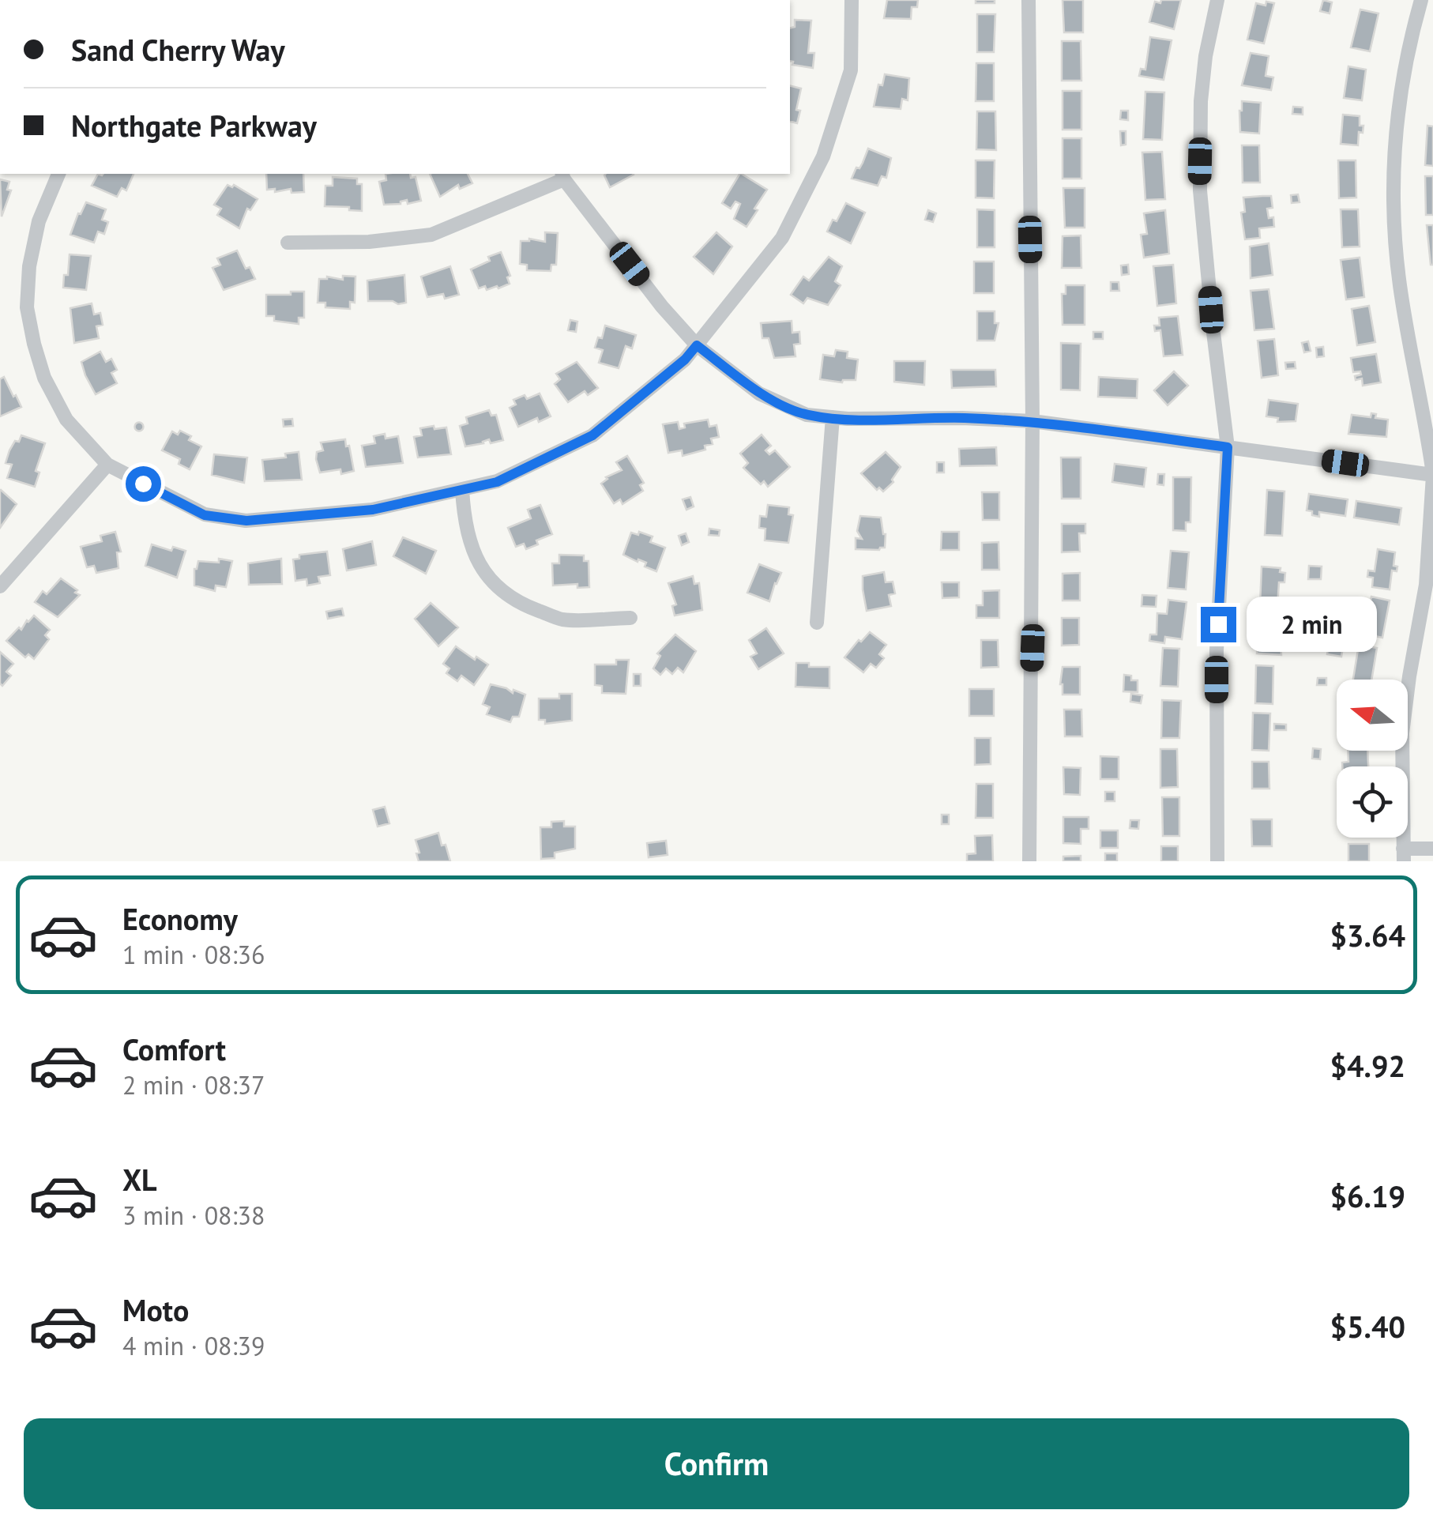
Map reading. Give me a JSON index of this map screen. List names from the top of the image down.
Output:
{
  "north": "left",
  "page": {
    "banner": ["Sand Cherry Way", "Northgate Parkway"],
    "bubble": "2 min",
    "list": [
      {
        "name": "Economy",
        "note": "1 min · 08:36",
        "value": "$3.64"
      },
      {
        "name": "Comfort",
        "note": "2 min · 08:37",
        "value": "$4.92"
      },
      {
        "name": "XL",
        "note": "3 min · 08:38",
        "value": "$6.19"
      },
      {
        "name": "Moto",
        "note": "4 min · 08:39",
        "value": "$5.40"
      }
    ],
    "buttons": "Confirm"
  }
}
